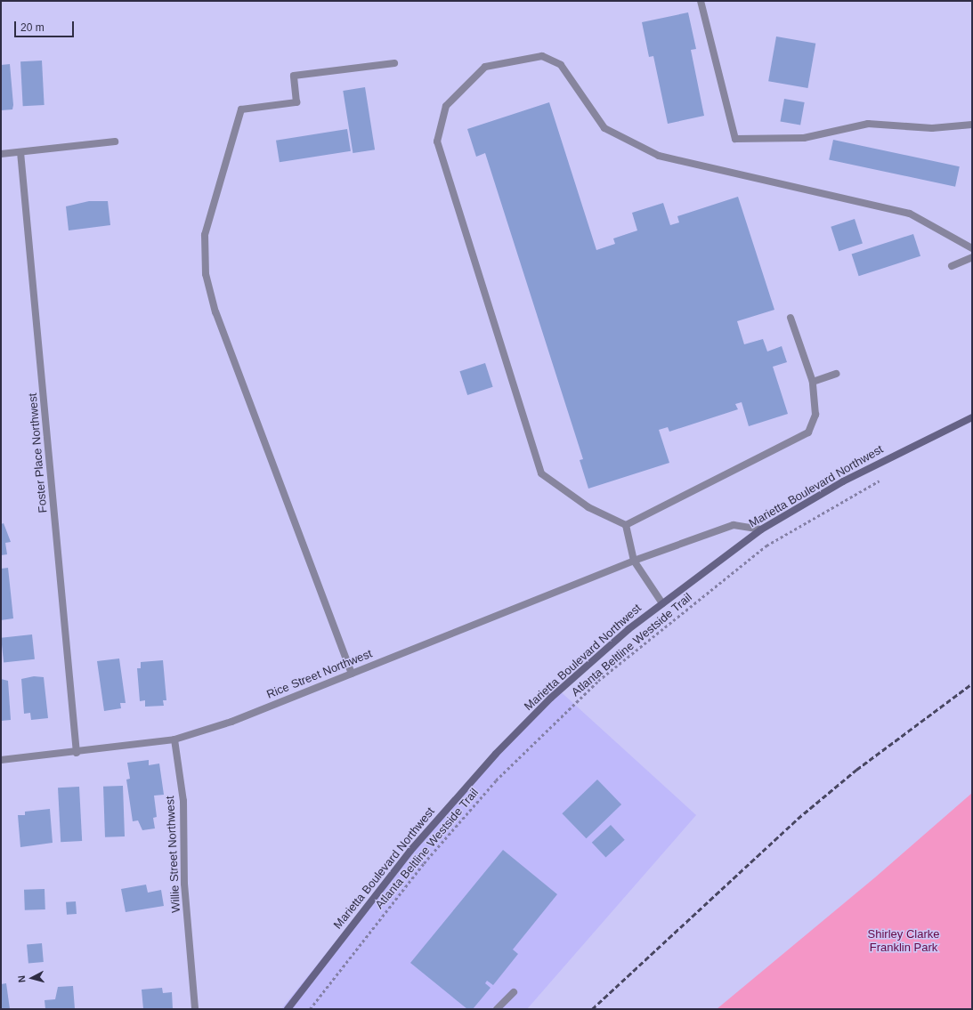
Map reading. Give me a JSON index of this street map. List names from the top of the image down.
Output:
{
  "streets": {
    "main road": ["Marietta Boulevard Northwest"],
    "street": ["Foster Place Northwest", "Rice Street Northwest", "Willie Street Northwest"],
    "path": ["Atlanta Beltline Westside Trail"]
  },
  "crossings": [
    ["Foster Place Northwest", "Rice Street Northwest"],
    ["Marietta Boulevard Northwest", "Rice Street Northwest"],
    ["Rice Street Northwest", "Willie Street Northwest"]
  ],
  "parks": ["Shirley Clarke Franklin Park"],
  "scale_bar": "20 m",
  "north": "left"
}
